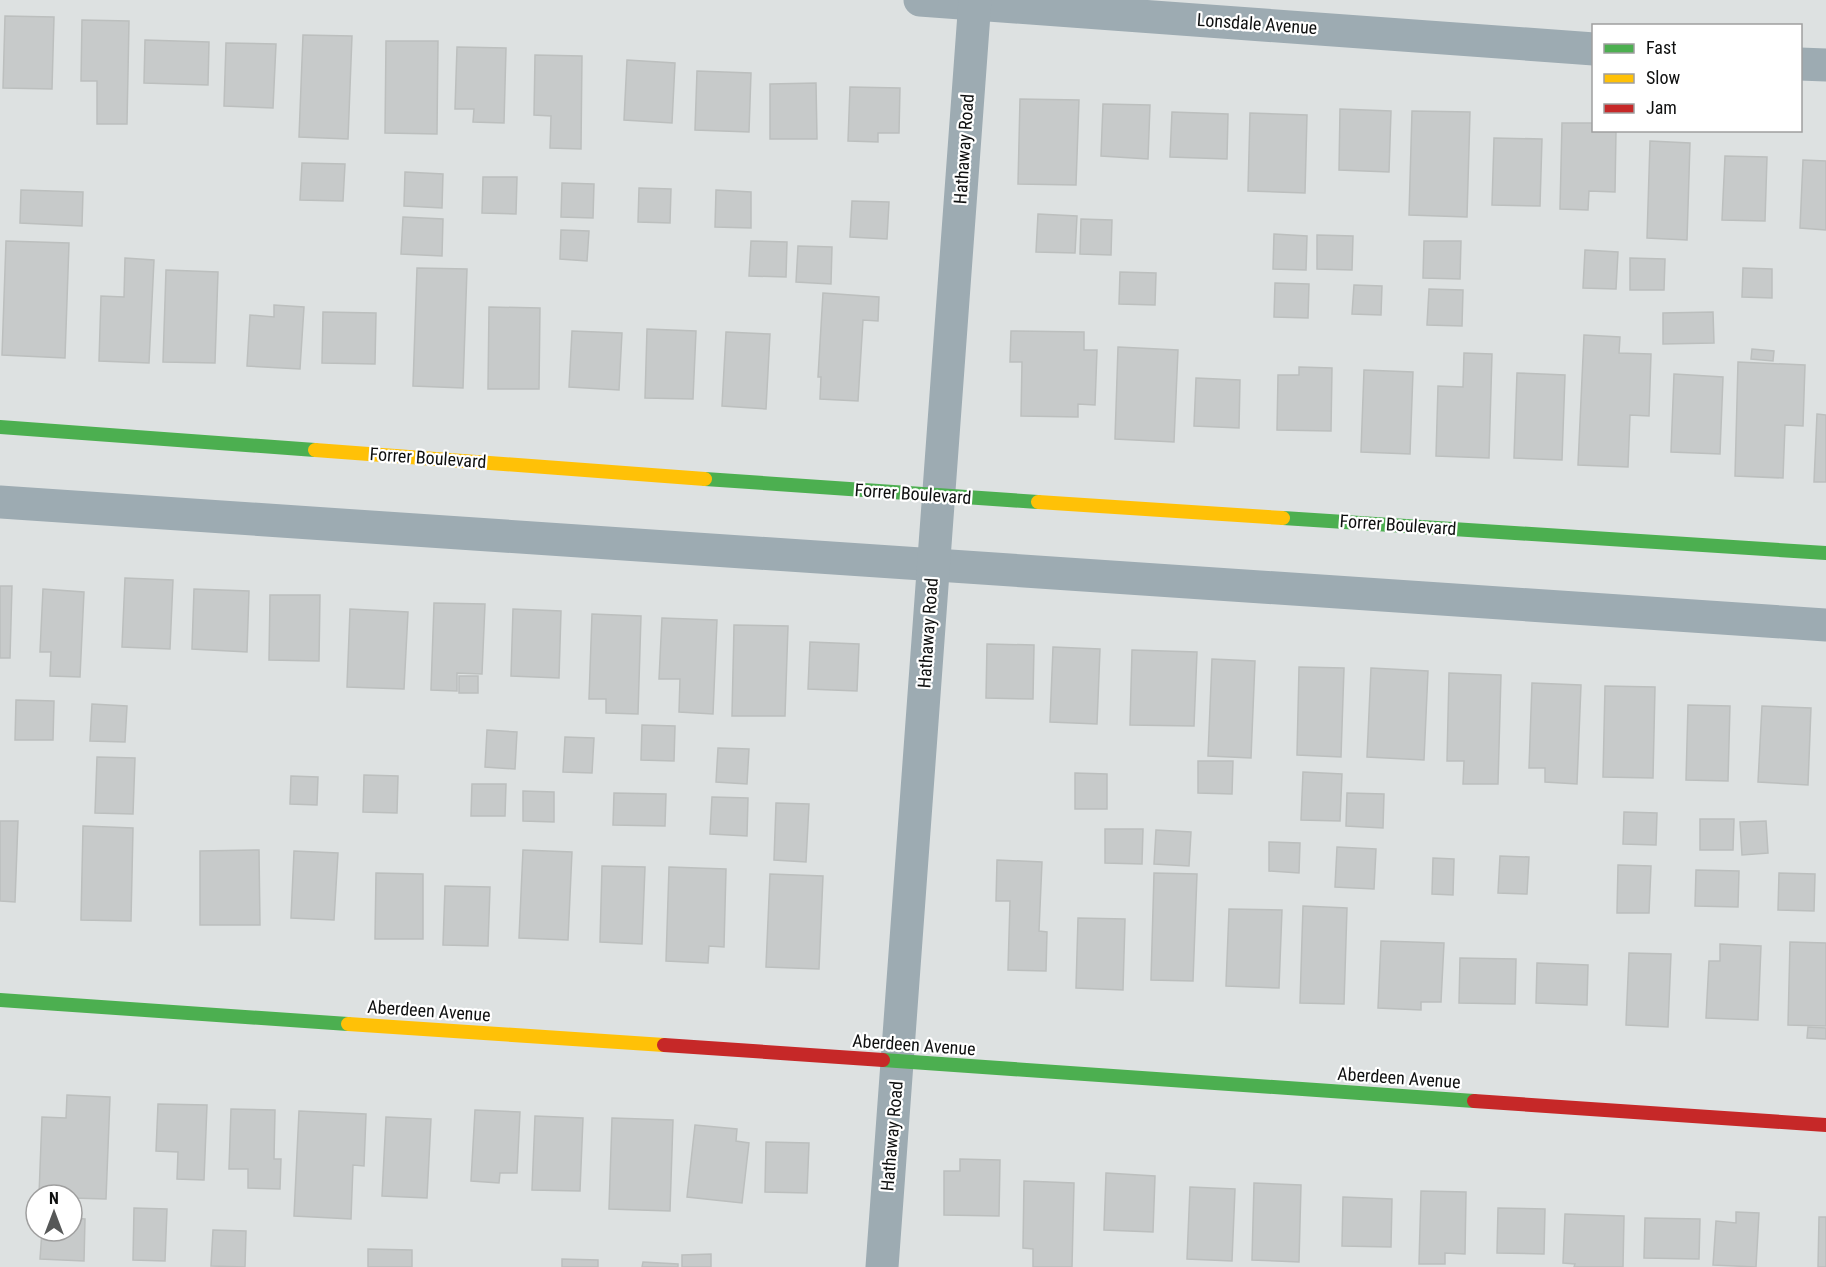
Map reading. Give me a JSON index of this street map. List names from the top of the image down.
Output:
{
  "streets": {
    "street": [
      "Lonsdale Avenue",
      "Hathaway Road",
      "Forrer Boulevard",
      "Aberdeen Avenue"
    ]
  },
  "crossings": [
    ["Lonsdale Avenue", "Hathaway Road"],
    ["Hathaway Road", "Forrer Boulevard"],
    ["Hathaway Road", "Aberdeen Avenue"]
  ],
  "legend": ["Fast", "Slow", "Jam"],
  "north": "top"
}
